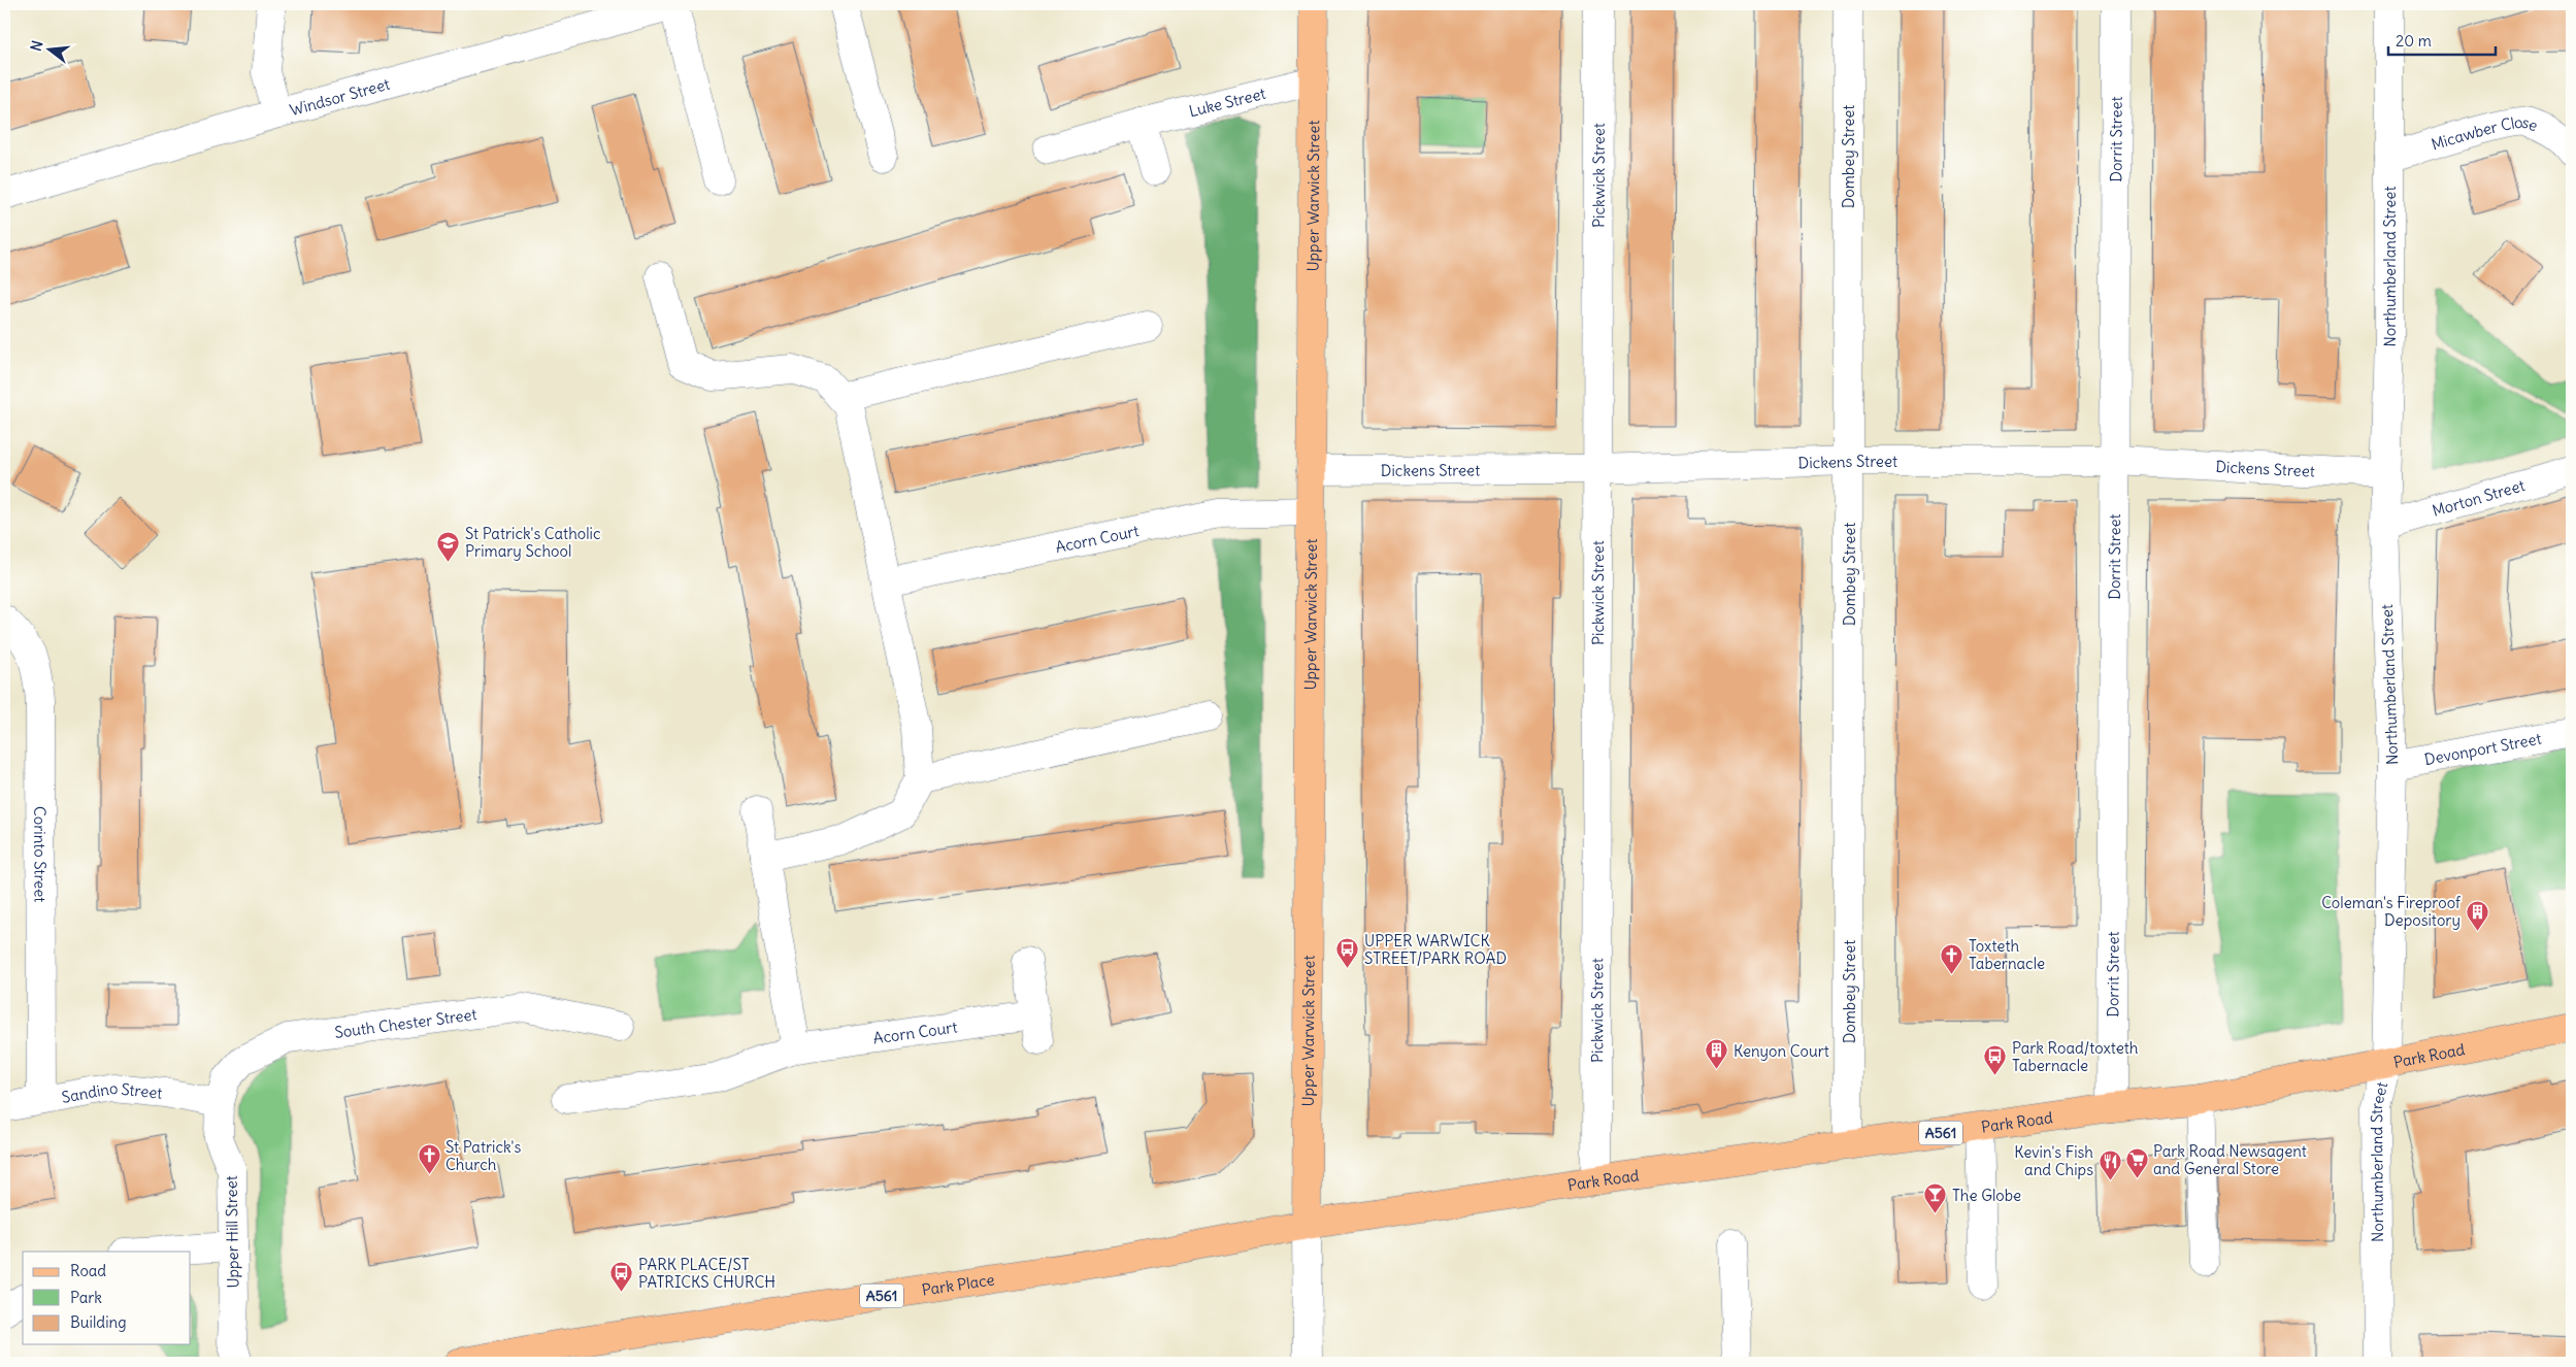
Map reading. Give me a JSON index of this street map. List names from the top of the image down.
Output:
{
  "streets": {
    "main road": [
      "Upper Warwick Street",
      "Park Road",
      "A561",
      "Park Place"
    ],
    "street": [
      "Windsor Street",
      "Luke Street",
      "Dorrit Street",
      "Micawber Close",
      "Dombey Street",
      "Pickwick Street",
      "Northumberland Street",
      "Dickens Street",
      "Morton Street",
      "Acorn Court",
      "Devonport Street",
      "Corinto Street",
      "South Chester Street",
      "Sandino Street",
      "Upper Hill Street"
    ]
  },
  "crossings": [
    ["Luke Street", "Upper Warwick Street"],
    ["Dorrit Street", "Dickens Street"],
    ["Dorrit Street", "Park Road"],
    ["Micawber Close", "Northumberland Street"],
    ["Dombey Street", "Dickens Street"],
    ["Dombey Street", "Park Road"],
    ["Pickwick Street", "Dickens Street"],
    ["Pickwick Street", "Park Road"],
    ["Upper Warwick Street", "Dickens Street"],
    ["Upper Warwick Street", "Acorn Court"],
    ["Upper Warwick Street", "Park Road"],
    ["Upper Warwick Street", "Park Place"],
    ["Northumberland Street", "Dickens Street"],
    ["Northumberland Street", "Morton Street"],
    ["Northumberland Street", "Devonport Street"],
    ["Northumberland Street", "Park Road"],
    ["Corinto Street", "Sandino Street"],
    ["South Chester Street", "Sandino Street"],
    ["South Chester Street", "Upper Hill Street"],
    ["Park Road", "Park Place"],
    ["Sandino Street", "Upper Hill Street"]
  ],
  "places": {
    "school or university": ["St Patrick's Catholic Primary School"],
    "building": ["Coleman's Fireproof Depository", "Kenyon Court"],
    "bus stop": ["UPPER WARWICK STREET/PARK ROAD", "Park Road/toxteth Tabernacle", "PARK PLACE/ST PATRICKS CHURCH"],
    "church": ["Toxteth Tabernacle", "St Patrick's Church"],
    "supermarket": ["Park Road Newsagent and General Store"],
    "restaurant": ["Kevin's Fish and Chips"],
    "bar": ["The Globe"]
  },
  "legend": ["Road", "Park", "Building"],
  "scale_bar": "20 m",
  "north": "left"
}
